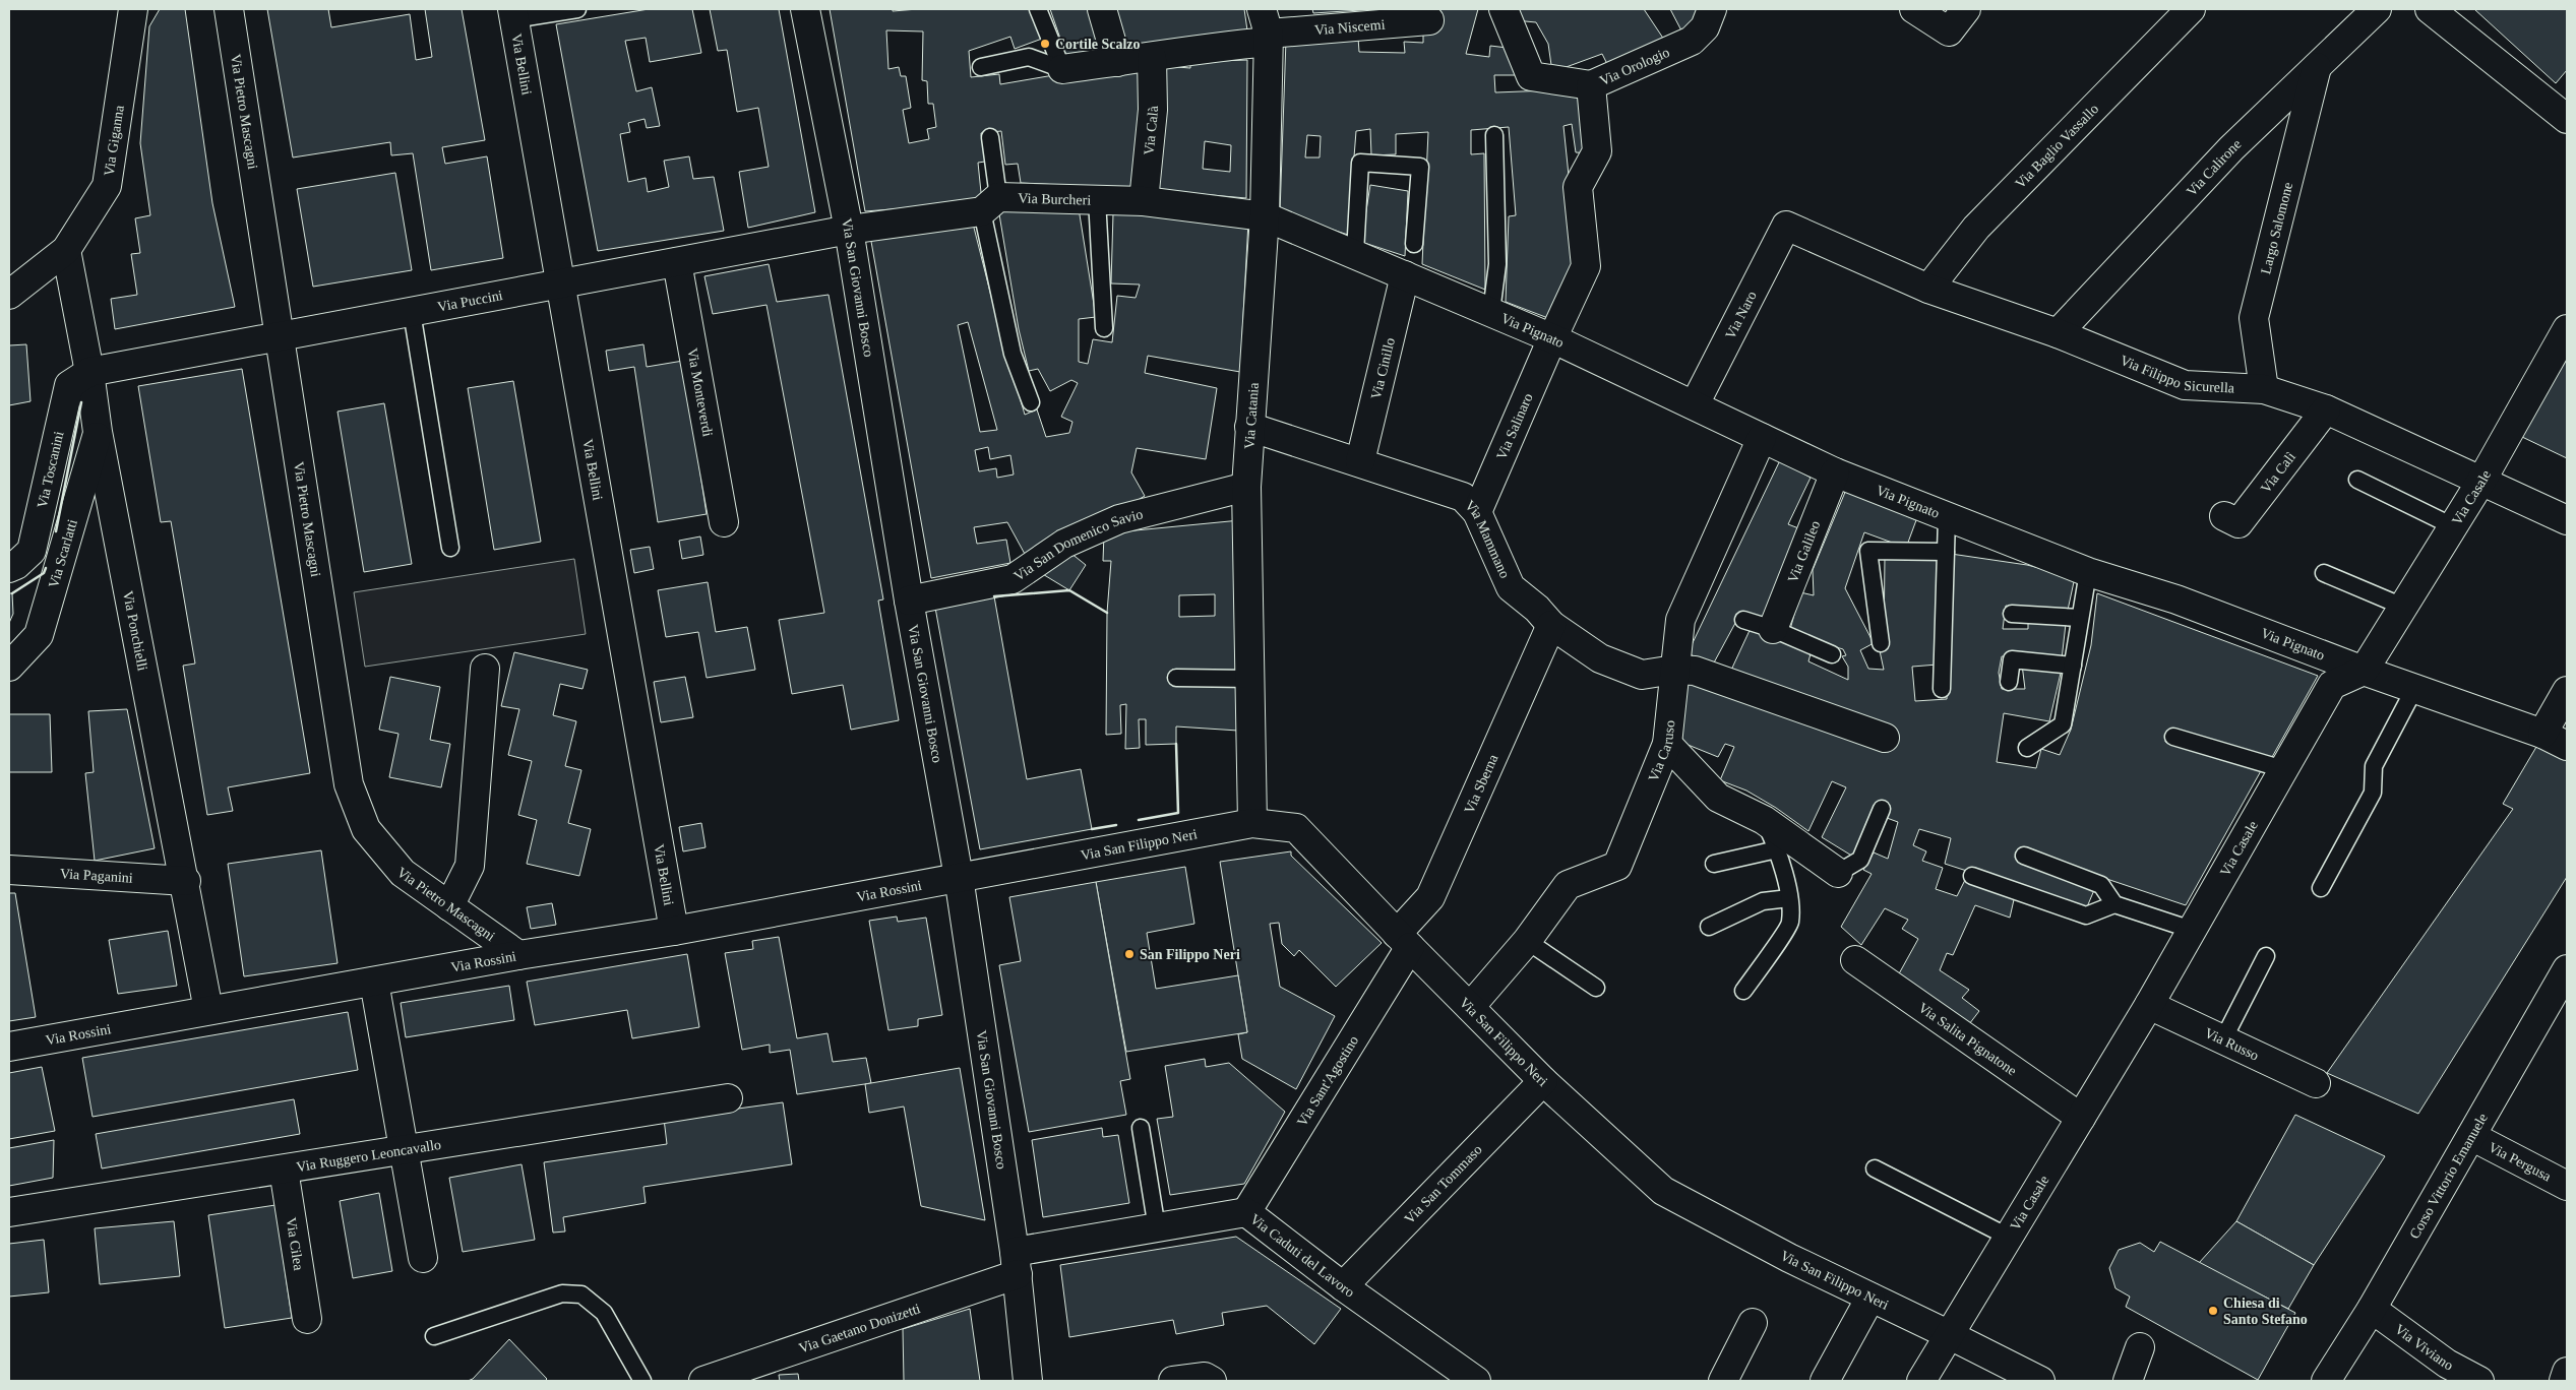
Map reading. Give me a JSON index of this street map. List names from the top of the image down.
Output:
{
  "streets": {
    "street": [
      "Via Niscemi",
      "Via Bellini",
      "Via Orologio",
      "Via Pietro Mascagni",
      "Via Calà",
      "Via Giganna",
      "Via Baglio Vassallo",
      "Via Calirone",
      "Via Burcheri",
      "Largo Salomone",
      "Via San Giovanni Bosco",
      "Via Puccini",
      "Via Naro",
      "Via Pignato",
      "Via Cinillo",
      "Via Filippo Sicurella",
      "Via Monteverdi",
      "Via Catania",
      "Via Salinaro",
      "Via Toscanini",
      "Via Calì",
      "Via Casale",
      "Via Mammano",
      "Via San Domenico Savio",
      "Via Galileo",
      "Via Scarlatti",
      "Via Ponchielli",
      "Via Caruso",
      "Via Sberna",
      "Via San Filippo Neri",
      "Via Paganini",
      "Via Rossini",
      "Via Salita Pignatone",
      "Via Russo",
      "Via Sant'Agostino",
      "Via Ruggero Leoncavallo",
      "Via Pergusa",
      "Corso Vittorio Emanuele",
      "Via San Tommaso",
      "Via Cilea",
      "Via Caduti del Lavoro",
      "Via Gaetano Donizetti",
      "Via Viviano"
    ]
  },
  "crossings": [
    ["Via Niscemi", "Via Calà"],
    ["Via Niscemi", "Via Catania"],
    ["Via Bellini", "Via Puccini"],
    ["Via Bellini", "Via Rossini"],
    ["Via Orologio", "Via Pignato"],
    ["Via Orologio", "Via Salinaro"],
    ["Via Pietro Mascagni", "Via Puccini"],
    ["Via Pietro Mascagni", "Via Rossini"],
    ["Via Calà", "Via Burcheri"],
    ["Via Giganna", "Via Ponchielli"],
    ["Via Baglio Vassallo", "Via Filippo Sicurella"],
    ["Via Calirone", "Largo Salomone"],
    ["Via Calirone", "Via Filippo Sicurella"],
    ["Via Burcheri", "Via San Giovanni Bosco"],
    ["Via Burcheri", "Via Puccini"],
    ["Via Burcheri", "Via Pignato"],
    ["Via Burcheri", "Via Catania"],
    ["Largo Salomone", "Via Filippo Sicurella"],
    ["Via San Giovanni Bosco", "Via Puccini"],
    ["Via San Giovanni Bosco", "Via San Domenico Savio"],
    ["Via San Giovanni Bosco", "Via San Filippo Neri"],
    ["Via San Giovanni Bosco", "Via Rossini"],
    ["Via San Giovanni Bosco", "Via Caduti del Lavoro"],
    ["Via San Giovanni Bosco", "Via Gaetano Donizetti"],
    ["Via Puccini", "Via Monteverdi"],
    ["Via Puccini", "Via Toscanini"],
    ["Via Puccini", "Via Ponchielli"],
    ["Via Naro", "Via Pignato"],
    ["Via Naro", "Via Filippo Sicurella"],
    ["Via Pignato", "Via Cinillo"],
    ["Via Pignato", "Via Catania"],
    ["Via Pignato", "Via Salinaro"],
    ["Via Pignato", "Via Casale"],
    ["Via Pignato", "Via Galileo"],
    ["Via Pignato", "Via Caruso"],
    ["Via Cinillo", "Via Mammano"],
    ["Via Filippo Sicurella", "Via Calì"],
    ["Via Filippo Sicurella", "Via Casale"],
    ["Via Catania", "Via Mammano"],
    ["Via Catania", "Via San Domenico Savio"],
    ["Via Catania", "Via San Filippo Neri"],
    ["Via Salinaro", "Via Mammano"],
    ["Via Toscanini", "Via Ponchielli"],
    ["Via Casale", "Via San Filippo Neri"],
    ["Via Casale", "Via Salita Pignatone"],
    ["Via Casale", "Via Russo"],
    ["Via Mammano", "Via Caruso"],
    ["Via Mammano", "Via Sberna"],
    ["Via Scarlatti", "Via Ponchielli"],
    ["Via Ponchielli", "Via Paganini"],
    ["Via Ponchielli", "Via Rossini"],
    ["Via Caruso", "Via San Filippo Neri"],
    ["Via Sberna", "Via San Filippo Neri"],
    ["Via Sberna", "Via Sant'Agostino"],
    ["Via San Filippo Neri", "Via Rossini"],
    ["Via San Filippo Neri", "Via Sant'Agostino"],
    ["Via San Filippo Neri", "Via San Tommaso"],
    ["Via Sant'Agostino", "Via Caduti del Lavoro"],
    ["Via Ruggero Leoncavallo", "Via Cilea"],
    ["Via Pergusa", "Corso Vittorio Emanuele"],
    ["Corso Vittorio Emanuele", "Via Viviano"],
    ["Via San Tommaso", "Via Caduti del Lavoro"],
    ["Via Caduti del Lavoro", "Via Gaetano Donizetti"]
  ],
  "places": ["Cortile Scalzo", "San Filippo Neri", "Chiesa di Santo Stefano"]
}
